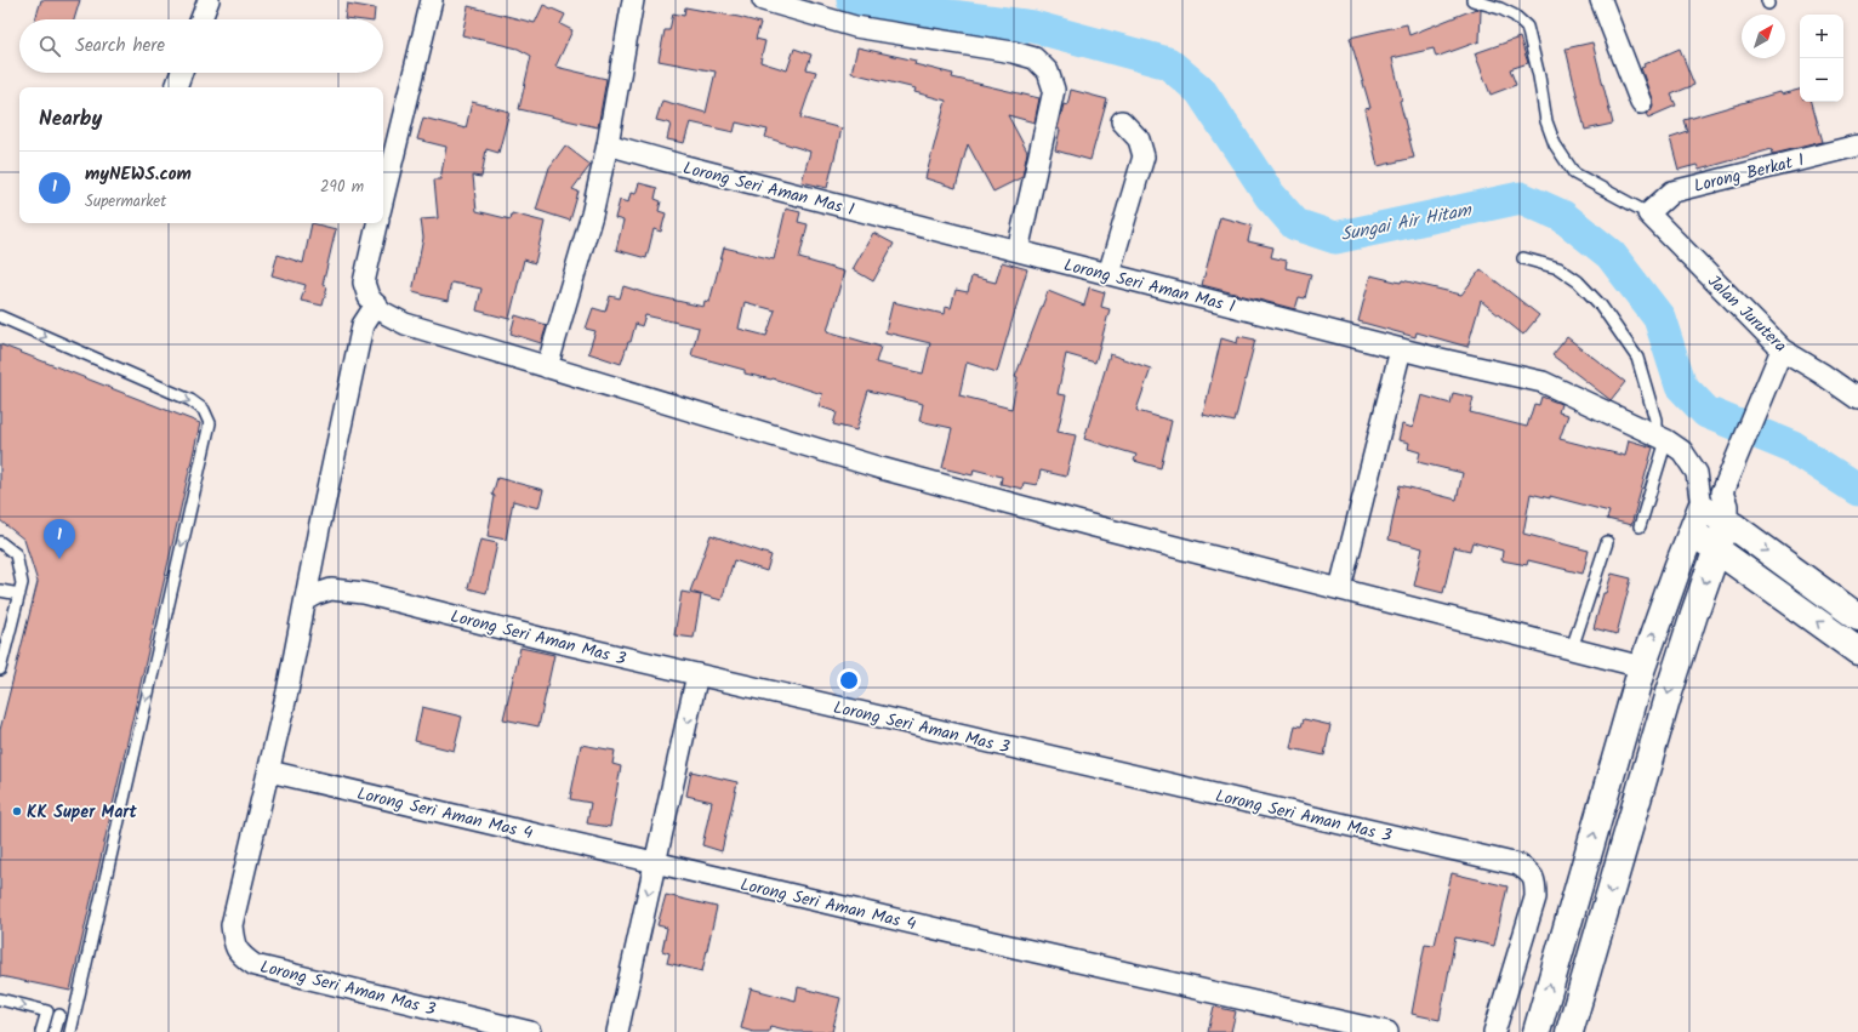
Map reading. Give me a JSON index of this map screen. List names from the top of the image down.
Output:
{
  "streets": {
    "street": [
      "Lorong Berkat 1",
      "Lorong Seri Aman Mas 1",
      "Jalan Jurutera",
      "Lorong Seri Aman Mas 3",
      "Lorong Seri Aman Mas 4"
    ]
  },
  "crossings": [
    ["Lorong Berkat 1", "Jalan Jurutera"],
    ["Lorong Seri Aman Mas 3", "Lorong Seri Aman Mas 4"]
  ],
  "water": ["Sungai Air Hitam"],
  "places": ["KK Super Mart"],
  "north": "top right",
  "page": {
    "map_buttons": ["+", "−"],
    "search": "Search here",
    "heading": "Nearby",
    "list": [
      {
        "mark": "1",
        "name": "myNEWS.com",
        "note": "Supermarket",
        "value": "290 m"
      }
    ],
    "pins": "1"
  }
}
